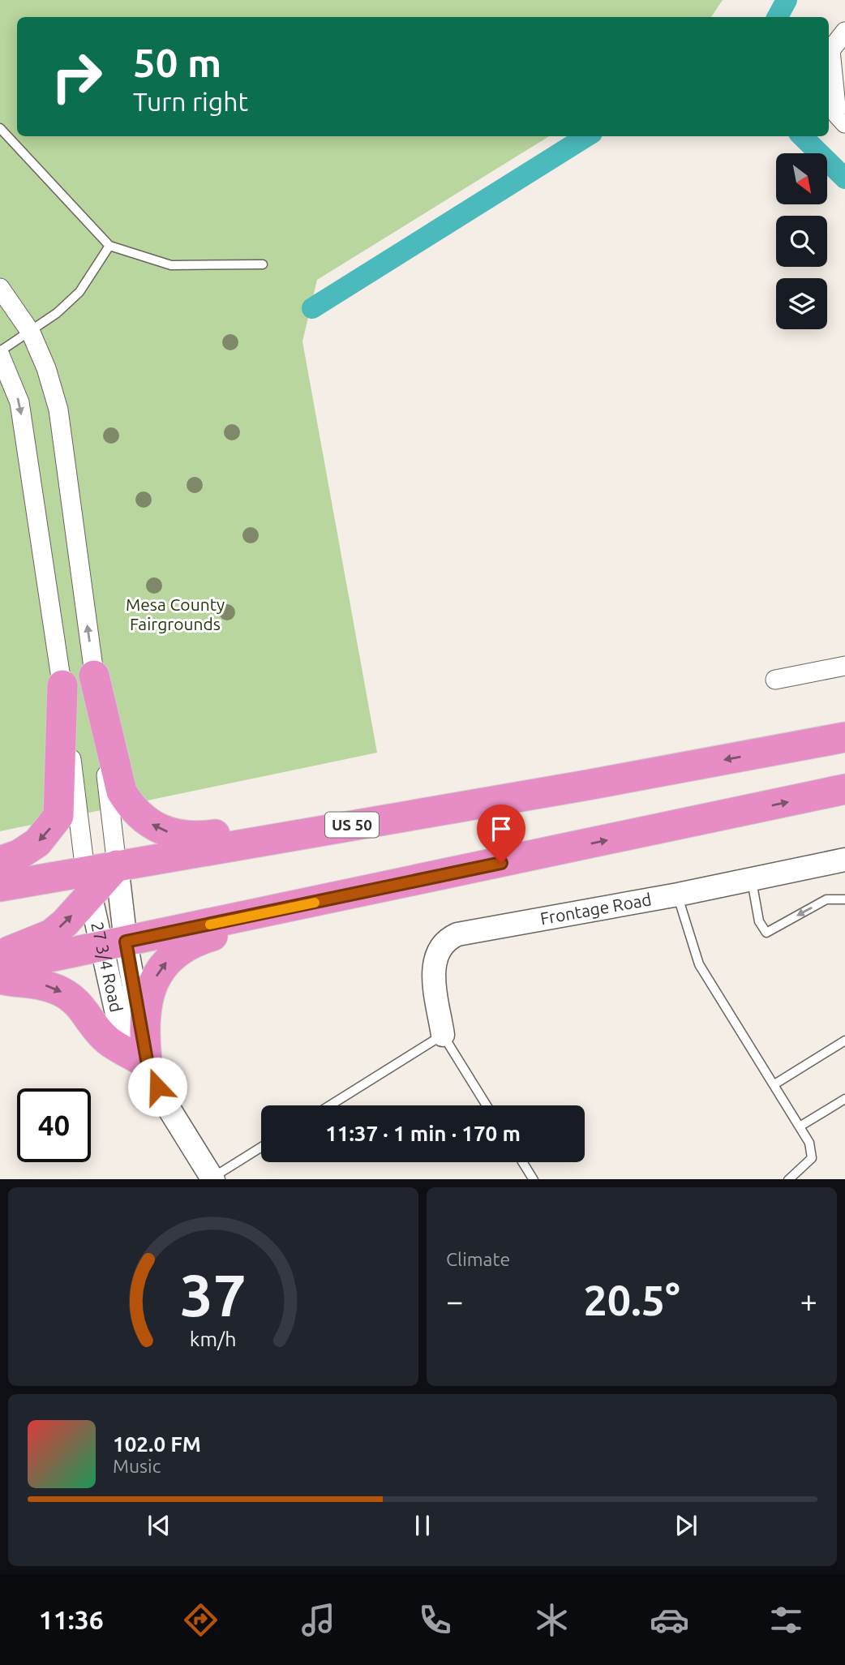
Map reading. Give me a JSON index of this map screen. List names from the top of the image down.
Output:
{
  "streets": {
    "highway": ["US 50"],
    "street": ["Frontage Road", "27 3/4 Road"]
  },
  "crossings": [
    ["US 50", "27 3/4 Road"]
  ],
  "parks": ["Mesa County Fairgrounds"],
  "north": "bottom right",
  "page": {
    "turn": ["50 m", "Turn right"],
    "limit": "40",
    "trip": "11:37 · 1 min · 170 m",
    "tile": "Climate",
    "heat": ["−", "20.5°", "+"],
    "song": ["102.0 FM", "Music"],
    "tabs": "11:36",
    "gauge": ["37", "km/h"]
  }
}
